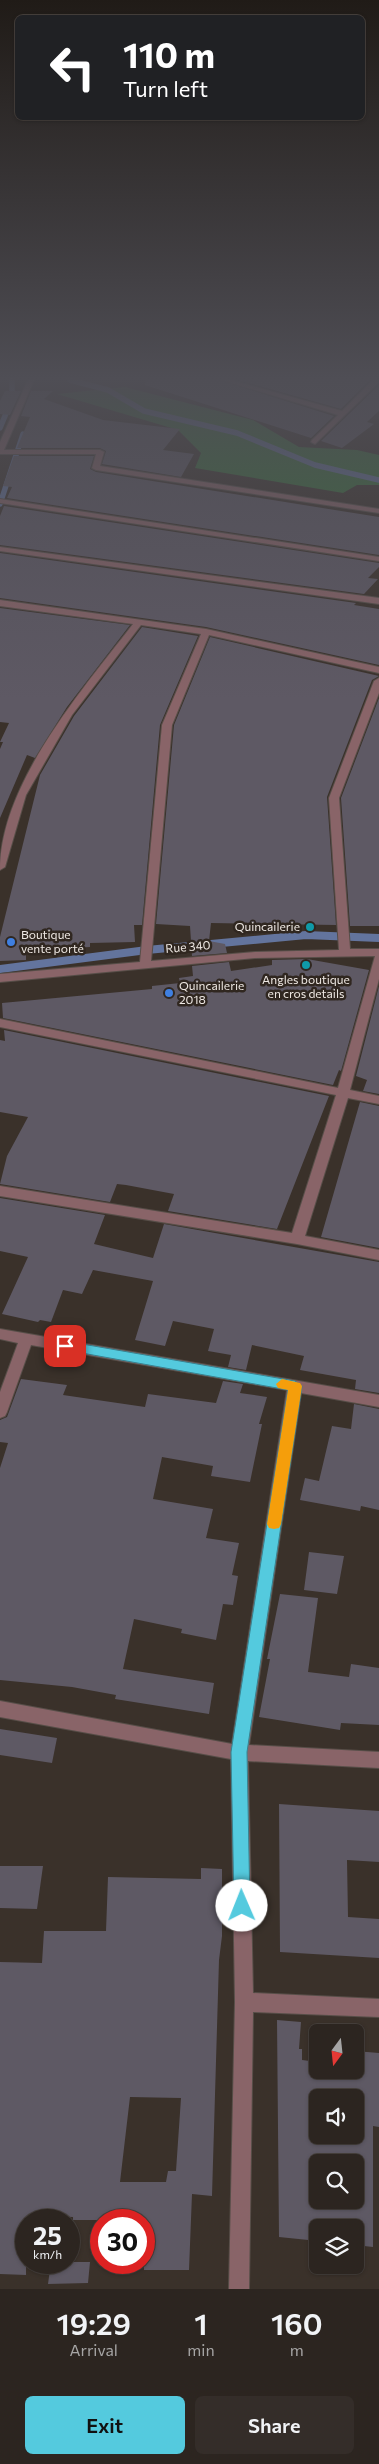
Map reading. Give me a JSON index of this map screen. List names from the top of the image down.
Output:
{
  "streets": {
    "street": ["Rue 340"]
  },
  "places": [
    "Quincailerie",
    "Boutique vente porté",
    "Angles boutique en cros details",
    "Quincailerie 2018"
  ],
  "north": "bottom",
  "page": {
    "turn": ["110 m", "Turn left"],
    "speed": "25 km/h",
    "limit": "30",
    "eta": [
      "19:29",
      "Arrival",
      "1",
      "min",
      "160",
      "m"
    ],
    "buttons": ["Exit", "Share"]
  }
}
